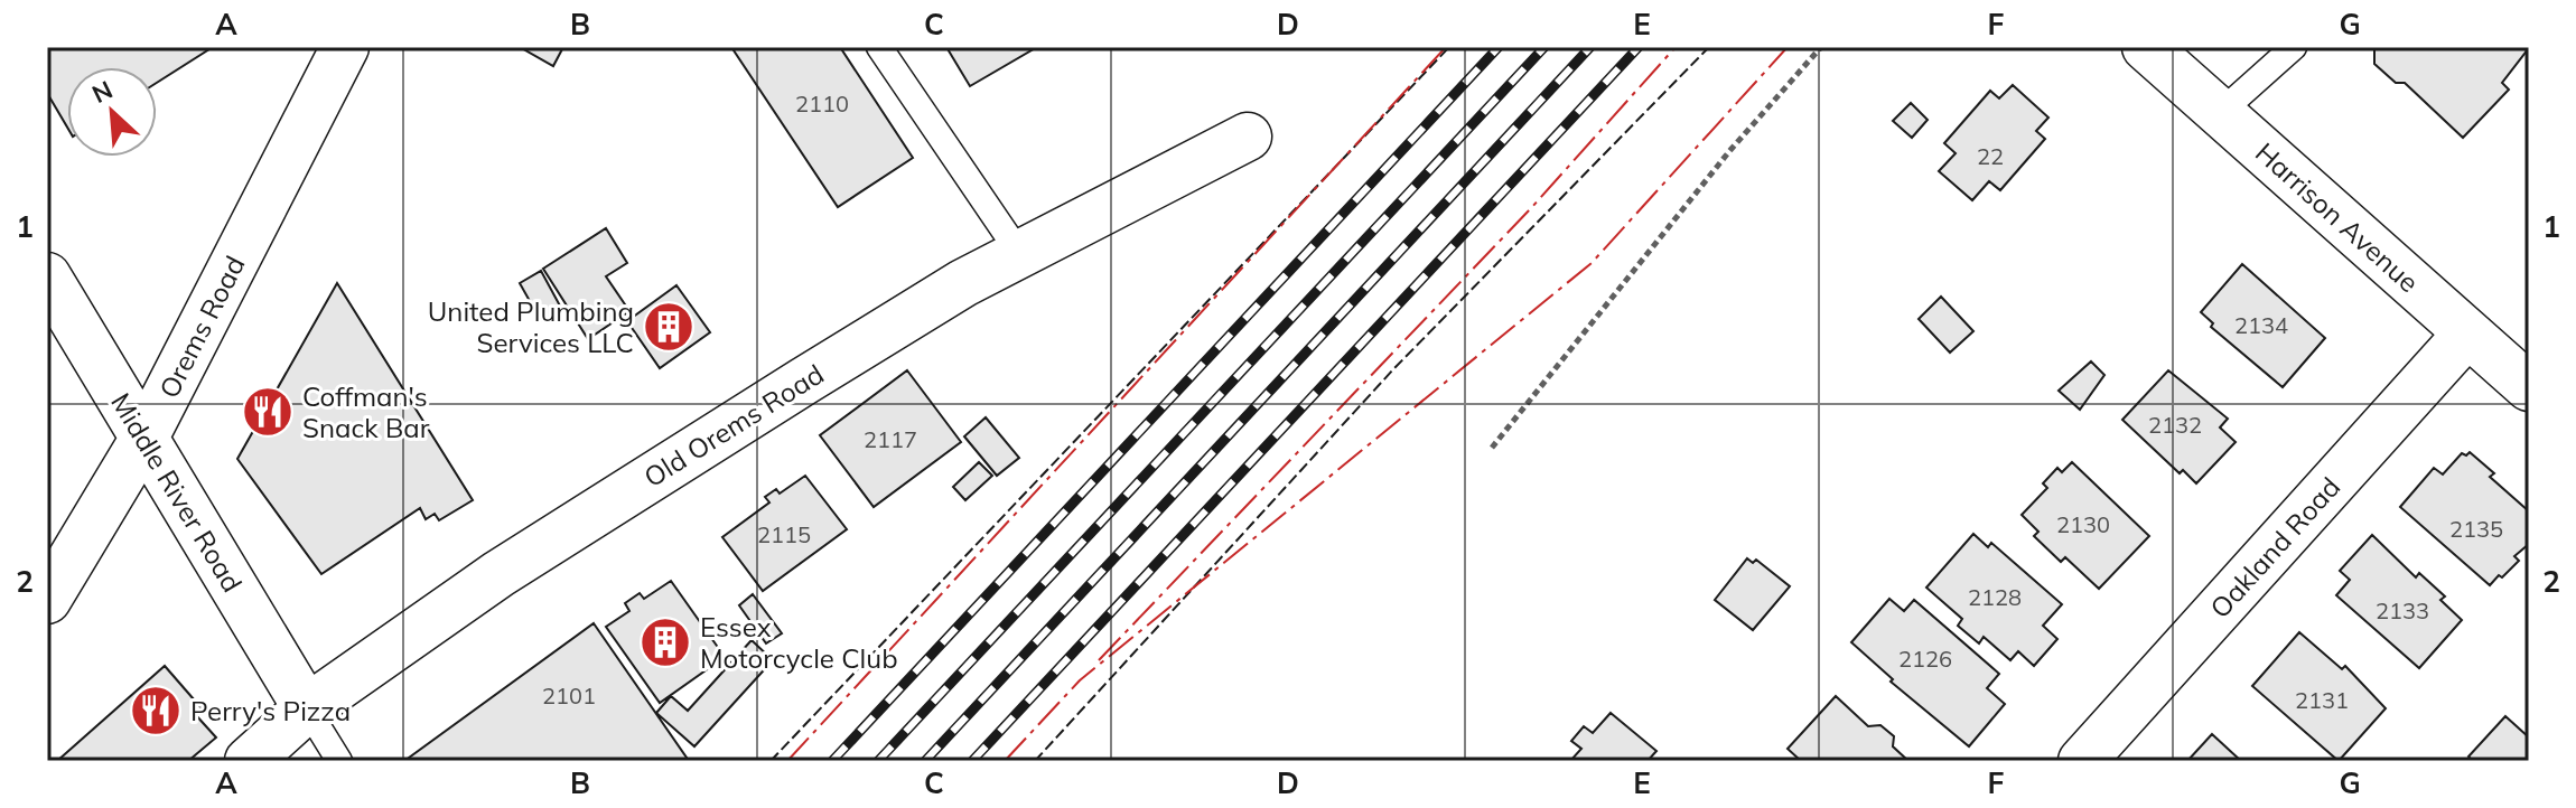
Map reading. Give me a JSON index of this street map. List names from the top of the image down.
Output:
{
  "streets": {
    "street": [
      "Harrison Avenue",
      "Orems Road",
      "Old Orems Road",
      "Middle River Road",
      "Oakland Road"
    ]
  },
  "crossings": [
    ["Harrison Avenue", "Oakland Road"],
    ["Orems Road", "Middle River Road"],
    ["Old Orems Road", "Middle River Road"]
  ],
  "places": {
    "building": ["United Plumbing Services LLC", "Essex Motorcycle Club"],
    "restaurant": ["Coffman's Snack Bar", "Perry's Pizza"]
  },
  "house_numbers": [
    "2110",
    "22",
    "2134",
    "2132",
    "2117",
    "2130",
    "2135",
    "2115",
    "2128",
    "2133",
    "2126",
    "2101",
    "2131"
  ],
  "north": "top left",
  "grid": {
    "columns": [
      "A",
      "B",
      "C",
      "D",
      "E",
      "F",
      "G"
    ],
    "rows": ["1", "2"]
  }
}
